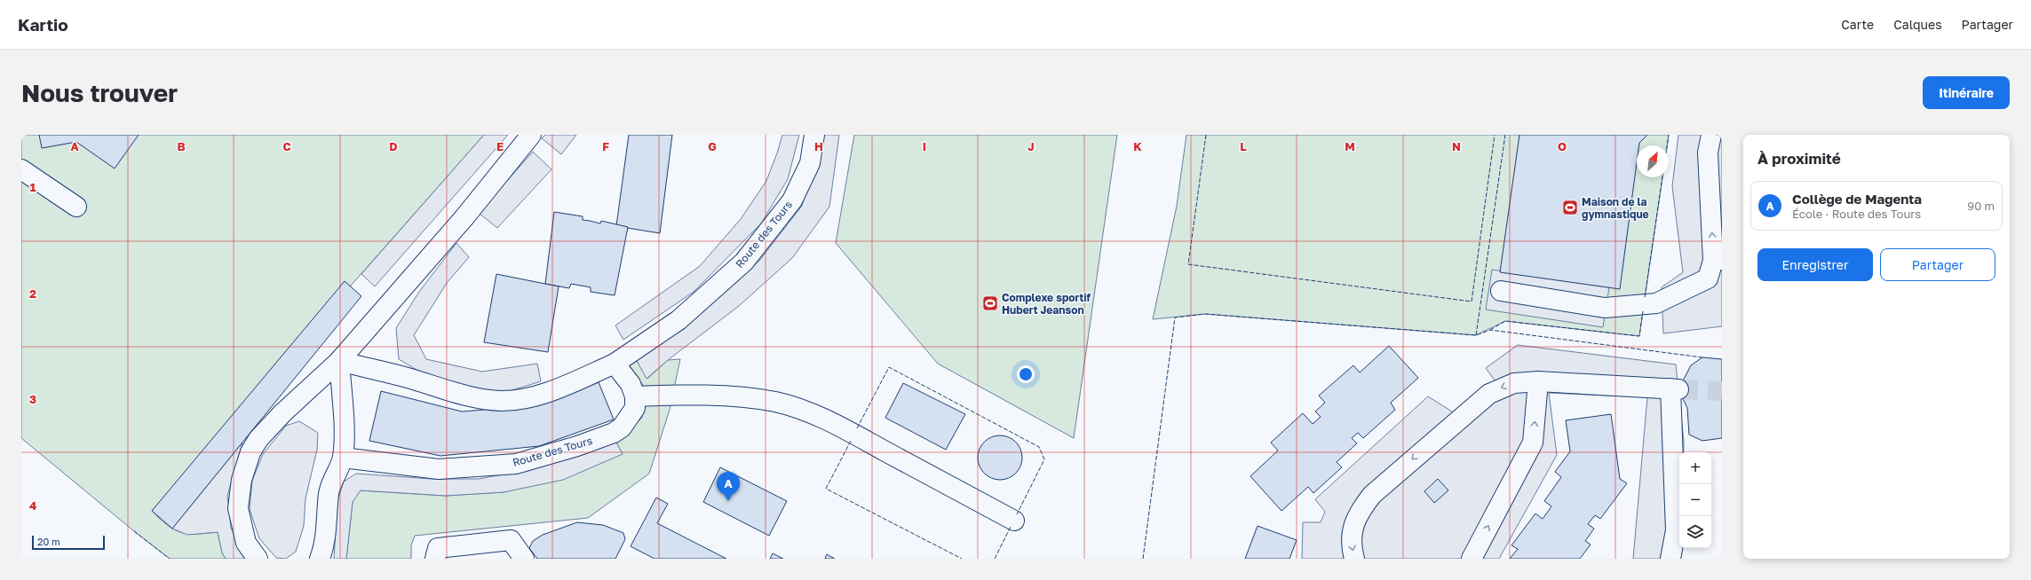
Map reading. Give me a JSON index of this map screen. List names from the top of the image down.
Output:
{
  "streets": {
    "street": ["Route des Tours"]
  },
  "places": {
    "sports": ["Maison de la gymnastique", "Complexe sportif Hubert Jeanson"]
  },
  "scale_bar": "20 m",
  "north": "top right",
  "page": {
    "header": "Kartio",
    "nav": ["Carte", "Calques", "Partager"],
    "buttons": [
      "Itinéraire",
      ["Enregistrer", "Partager"]
    ],
    "title": "Nous trouver",
    "heading": "À proximité",
    "list": [
      {
        "mark": "A",
        "name": "Collège de Magenta",
        "note": "École · Route des Tours",
        "value": "90 m"
      }
    ],
    "map_buttons": ["+", "−"],
    "pins": "A",
    "scale": "20 m"
  },
  "grid": {
    "columns": [
      "A",
      "B",
      "C",
      "D",
      "E",
      "F",
      "G",
      "H",
      "I",
      "J",
      "K",
      "L",
      "M",
      "N",
      "O"
    ],
    "rows": [
      "1",
      "2",
      "3",
      "4"
    ]
  }
}
